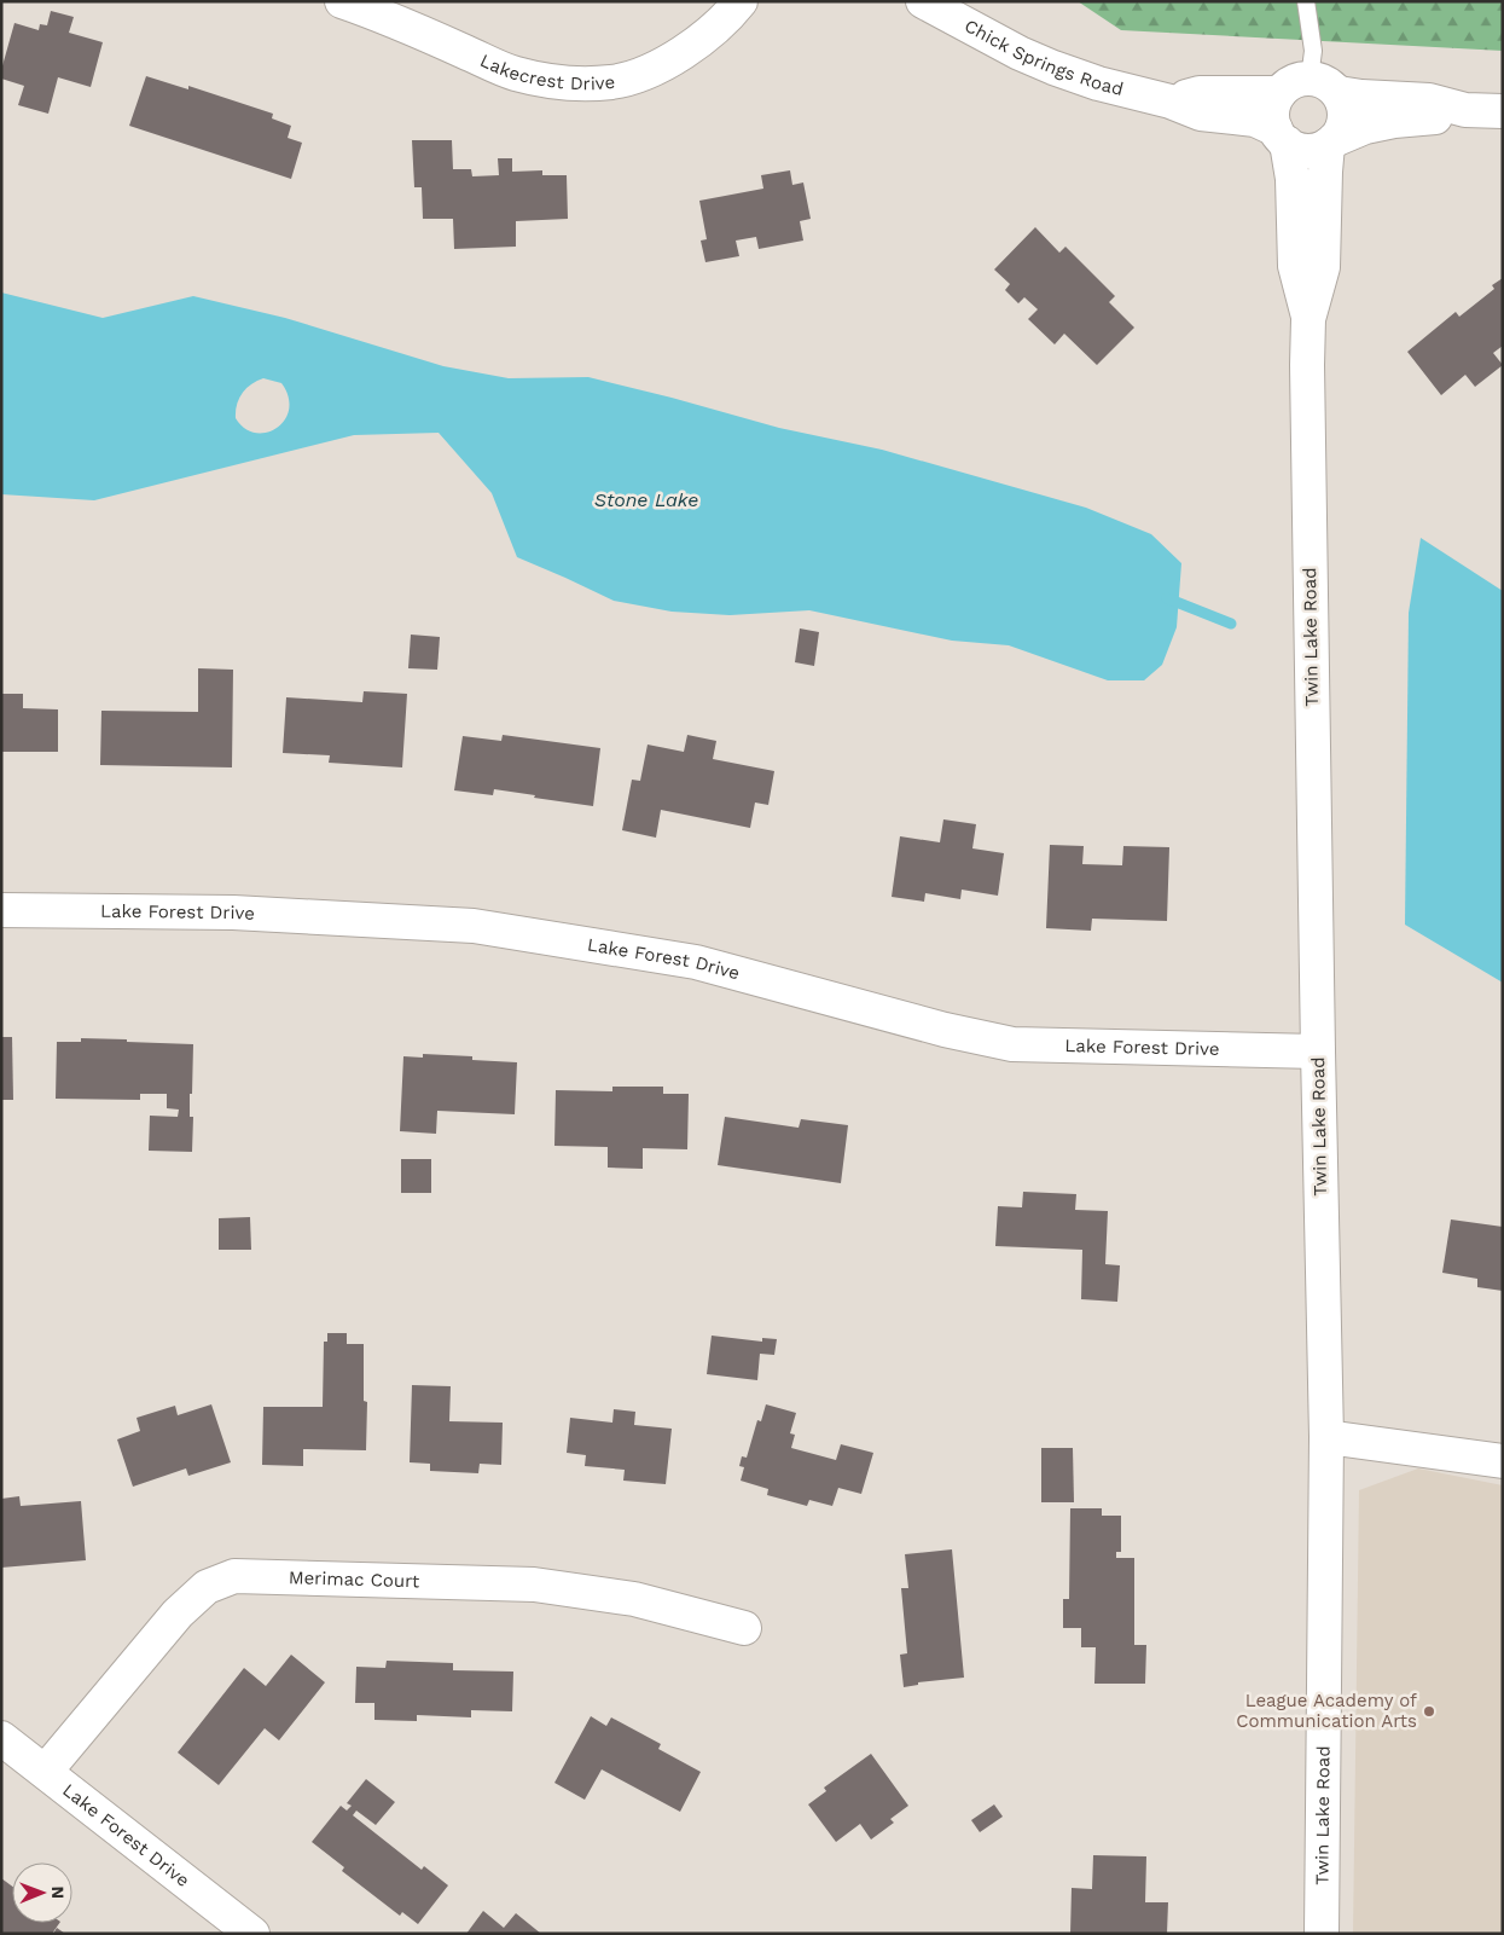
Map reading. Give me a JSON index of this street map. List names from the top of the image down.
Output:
{
  "streets": {
    "street": [
      "Chick Springs Road",
      "Lakecrest Drive",
      "Twin Lake Road",
      "Lake Forest Drive",
      "Merimac Court"
    ]
  },
  "crossings": [
    ["Chick Springs Road", "Twin Lake Road"],
    ["Twin Lake Road", "Lake Forest Drive"],
    ["Lake Forest Drive", "Merimac Court"]
  ],
  "water": ["Stone Lake"],
  "places": ["League Academy of Communication Arts"],
  "north": "right"
}
